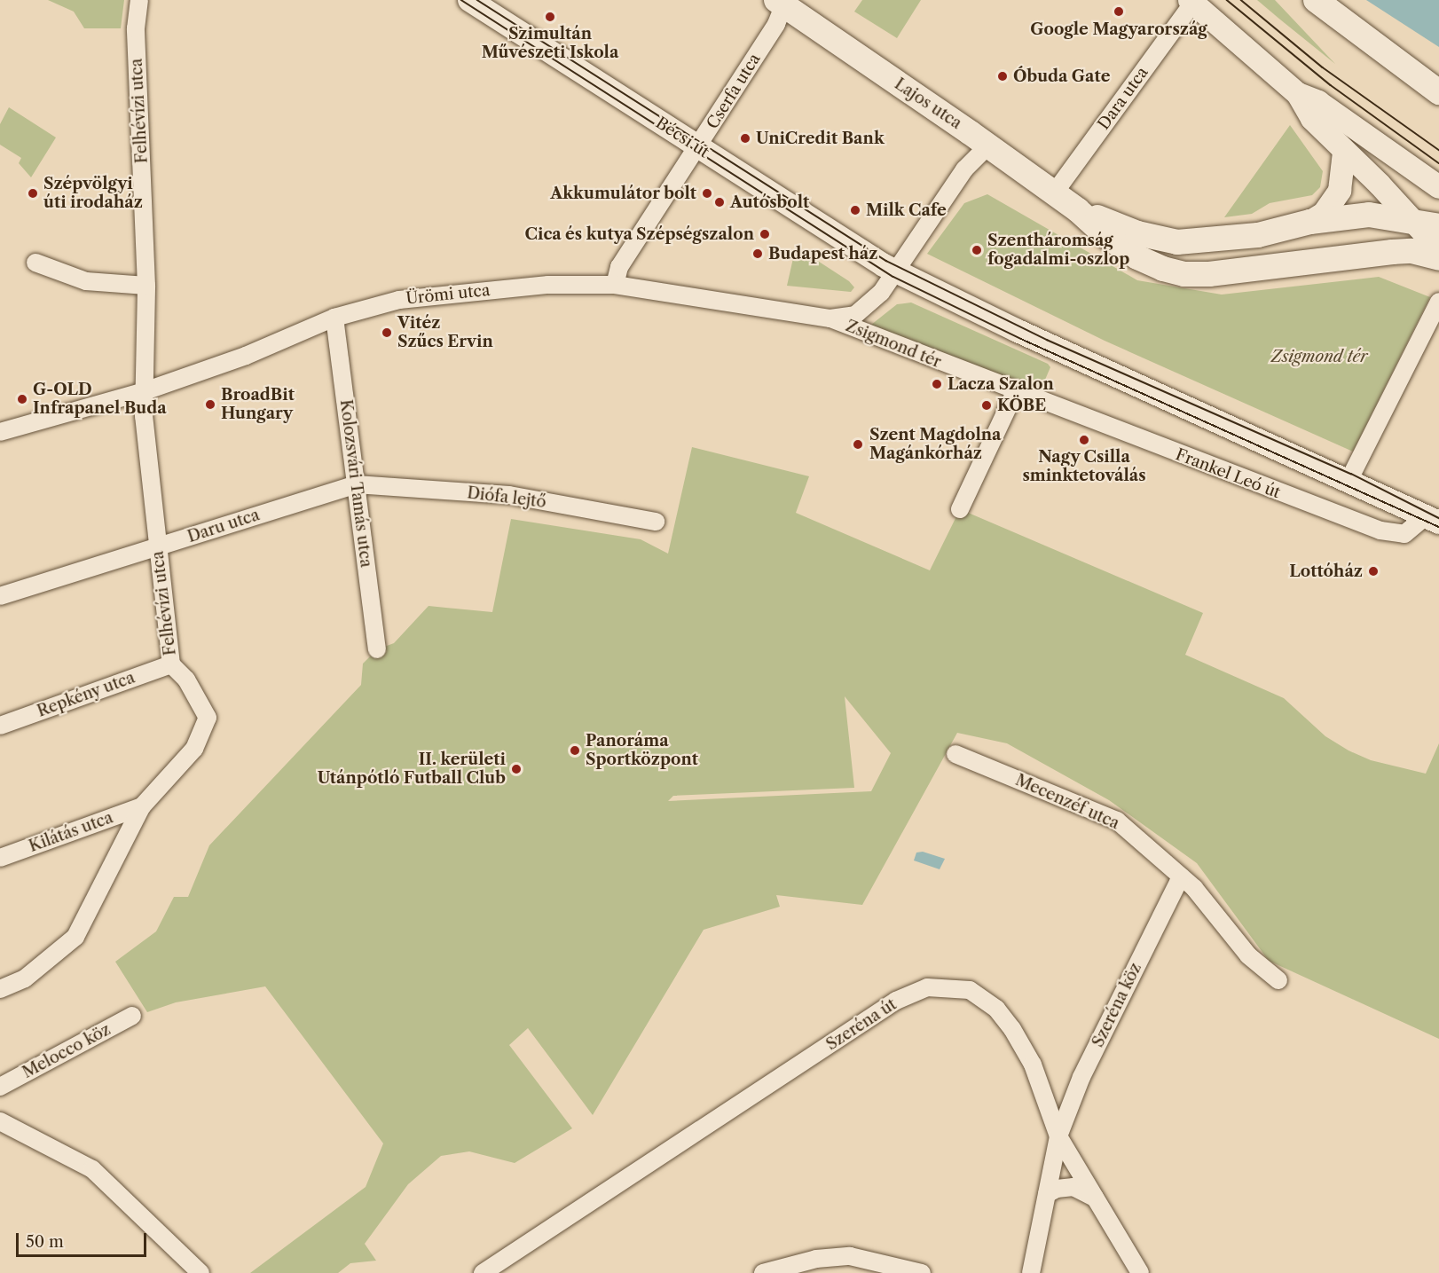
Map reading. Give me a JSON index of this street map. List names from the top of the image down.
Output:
{
  "streets": {
    "main road": ["Lajos utca"],
    "street": [
      "Cserfa utca",
      "Dara utca",
      "Felhévízi utca",
      "Bécsi út",
      "Ürömi utca",
      "Zsigmond tér",
      "Frankel Leó út",
      "Kolozsvári Tamás utca",
      "Diófa lejtő",
      "Daru utca",
      "Repkény utca",
      "Mecenzéf utca",
      "Kilátás utca",
      "Szeréna köz",
      "Szeréna út",
      "Melocco köz"
    ]
  },
  "crossings": [
    ["Cserfa utca", "Lajos utca"],
    ["Cserfa utca", "Bécsi út"],
    ["Cserfa utca", "Ürömi utca"],
    ["Dara utca", "Lajos utca"],
    ["Felhévízi utca", "Ürömi utca"],
    ["Felhévízi utca", "Daru utca"],
    ["Felhévízi utca", "Repkény utca"],
    ["Felhévízi utca", "Kilátás utca"],
    ["Bécsi út", "Ürömi utca"],
    ["Ürömi utca", "Zsigmond tér"],
    ["Ürömi utca", "Kolozsvári Tamás utca"],
    ["Zsigmond tér", "Frankel Leó út"],
    ["Kolozsvári Tamás utca", "Diófa lejtő"],
    ["Kolozsvári Tamás utca", "Daru utca"],
    ["Diófa lejtő", "Daru utca"],
    ["Mecenzéf utca", "Szeréna köz"],
    ["Szeréna köz", "Szeréna út"]
  ],
  "parks": ["Zsigmond tér"],
  "places": [
    "Google Magyarország",
    "Szimultán Művészeti Iskola",
    "Óbuda Gate",
    "UniCredit Bank",
    "Szépvölgyi úti irodaház",
    "Akkumulátor bolt",
    "Autósbolt",
    "Milk Cafe",
    "Cica és kutya Szépségszalon",
    "Szentháromság fogadalmi-oszlop",
    "Budapest ház",
    "Vitéz Szűcs Ervin",
    "Lacza Szalon",
    "G-OLD Infrapanel Buda",
    "BroadBit Hungary",
    "KÖBE",
    "Nagy Csilla sminktetoválás",
    "Szent Magdolna Magánkórház",
    "Lottóház",
    "Panoráma Sportközpont",
    "II. kerületi Utánpótló Futball Club"
  ],
  "scale_bar": "50 m"
}
